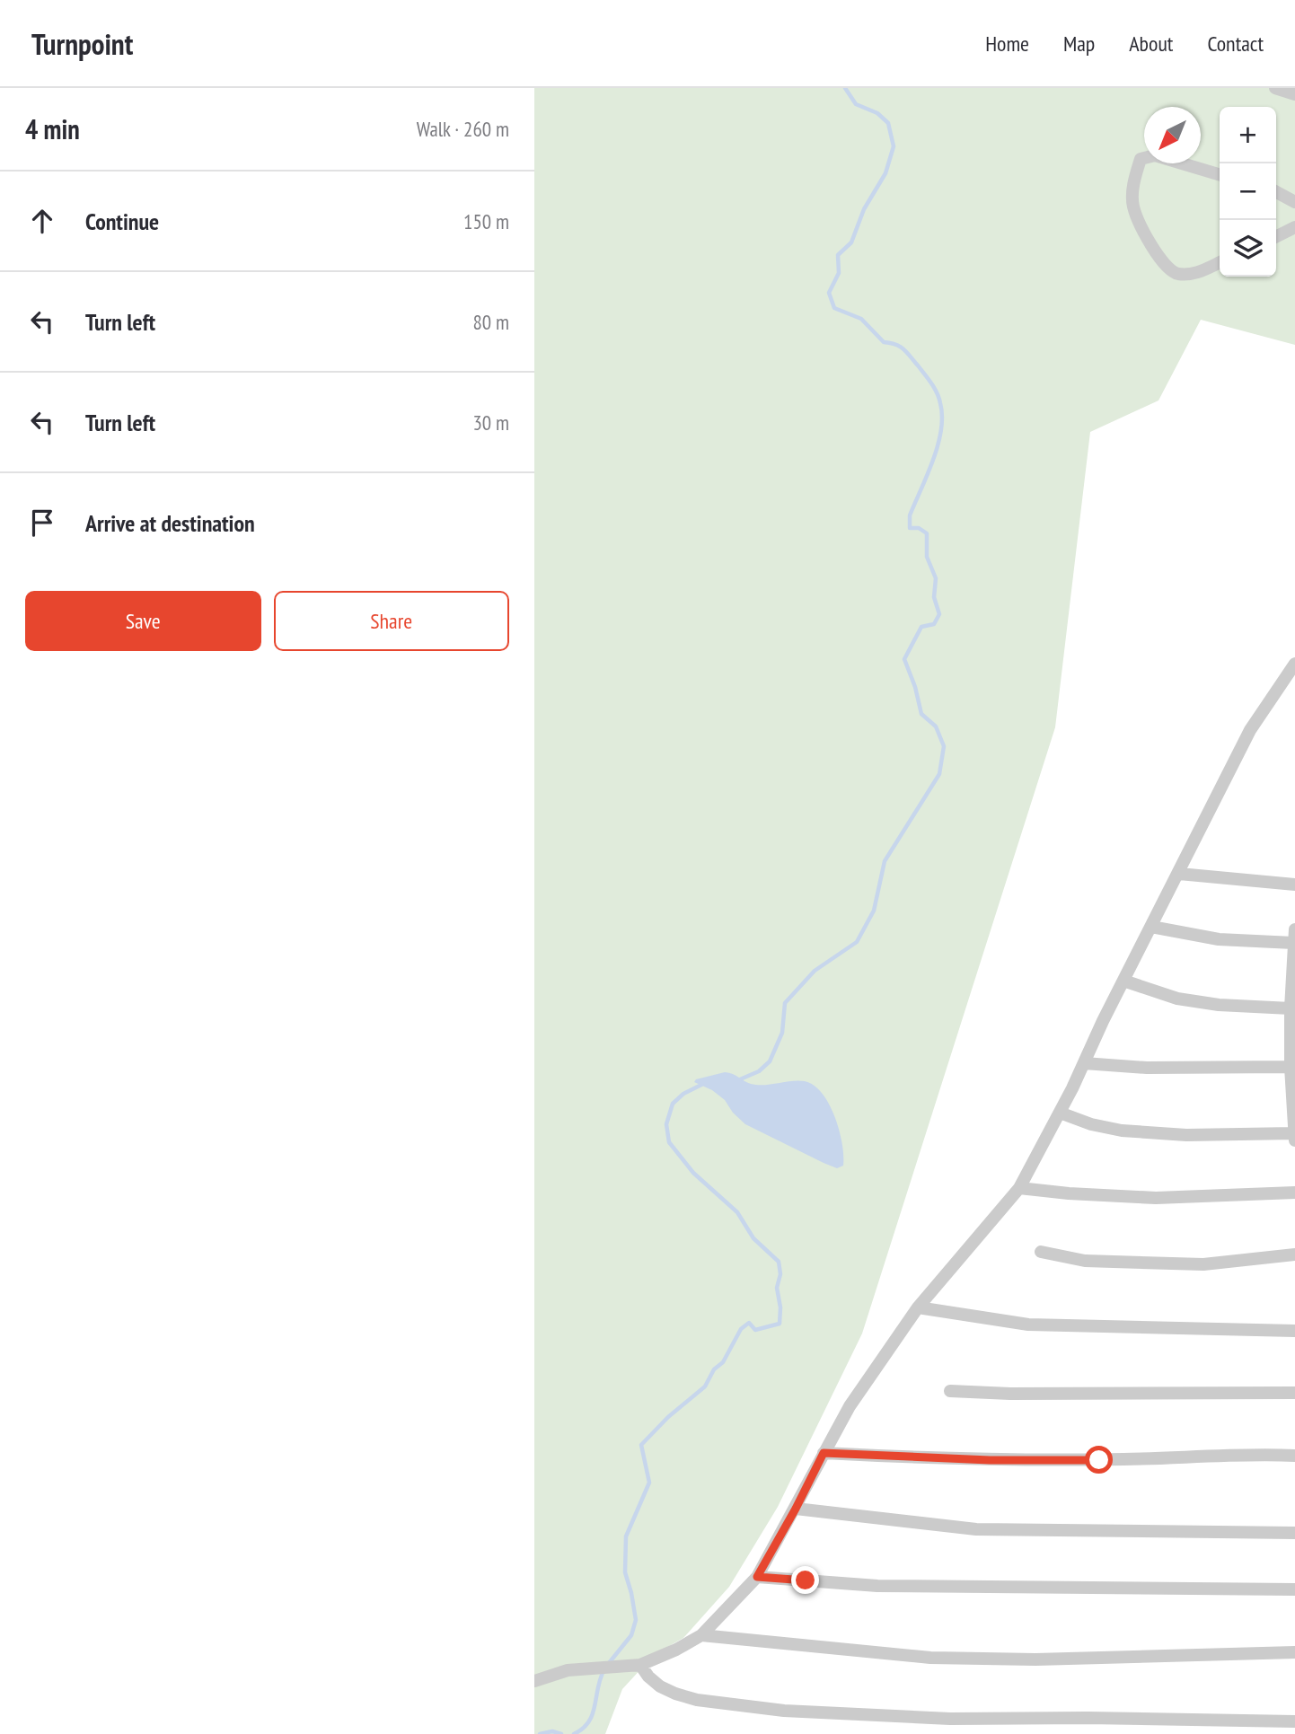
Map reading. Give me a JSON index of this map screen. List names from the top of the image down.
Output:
{
  "north": "bottom left",
  "page": {
    "header": "Turnpoint",
    "nav": [
      "Home",
      "Map",
      "About",
      "Contact"
    ],
    "heading": ["4 min", "Walk · 260 m"],
    "map_buttons": ["+", "−"],
    "list": [
      ["Continue", "150 m"],
      ["Turn left", "80 m"],
      ["Turn left", "30 m"],
      "Arrive at destination"
    ],
    "buttons": ["Save", "Share"]
  }
}
